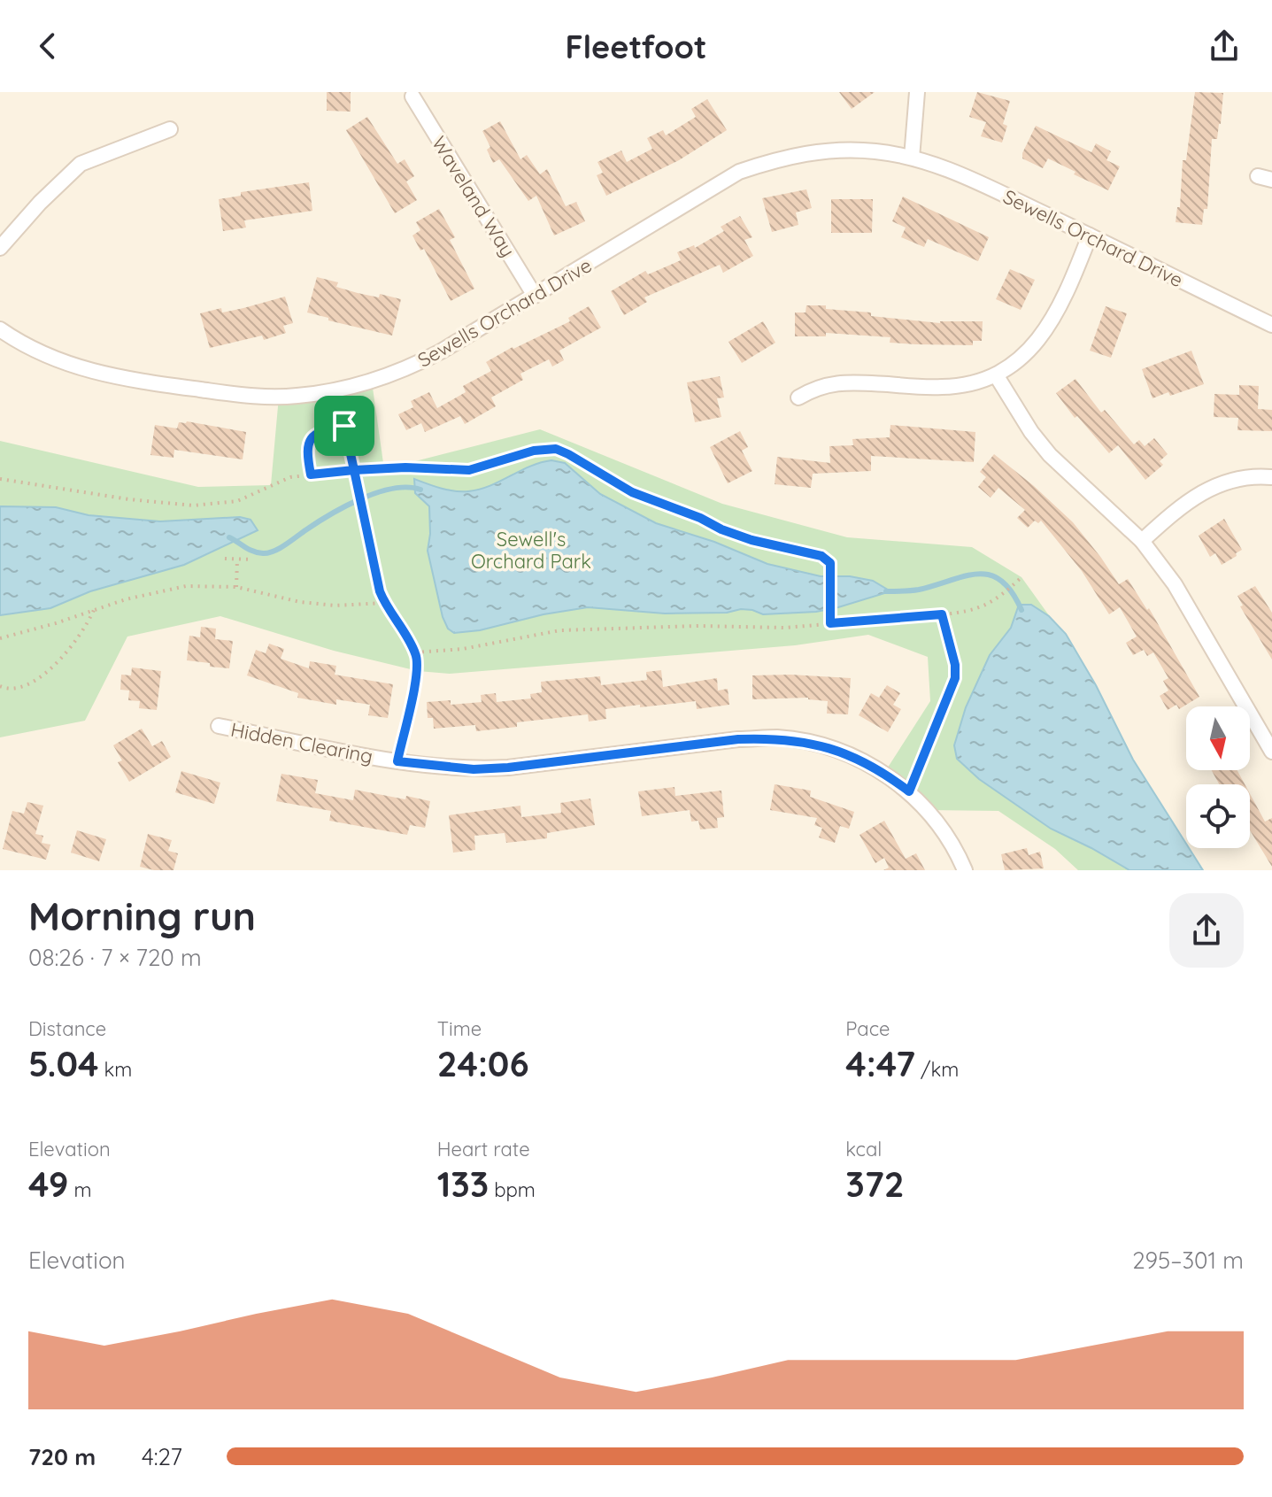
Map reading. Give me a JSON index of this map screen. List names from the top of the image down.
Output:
{
  "streets": {
    "street": ["Waveland Way", "Sewells Orchard Drive", "Hidden Clearing"]
  },
  "crossings": [
    ["Waveland Way", "Sewells Orchard Drive"]
  ],
  "parks": ["Sewell's Orchard Park"],
  "north": "bottom",
  "page": {
    "header": "Fleetfoot",
    "heading": ["Morning run", "08:26 · 7 × 720 m"],
    "stats": [
      ["Distance", "5.04 km"],
      ["Time", "24:06"],
      ["Pace", "4:47 /km"],
      ["Elevation", "49 m"],
      ["Heart rate", "133 bpm"],
      ["kcal", "372"]
    ],
    "chart": ["Elevation", "295–301 m"],
    "list": [
      {
        "name": "720 m",
        "note": "4:27"
      }
    ]
  }
}
